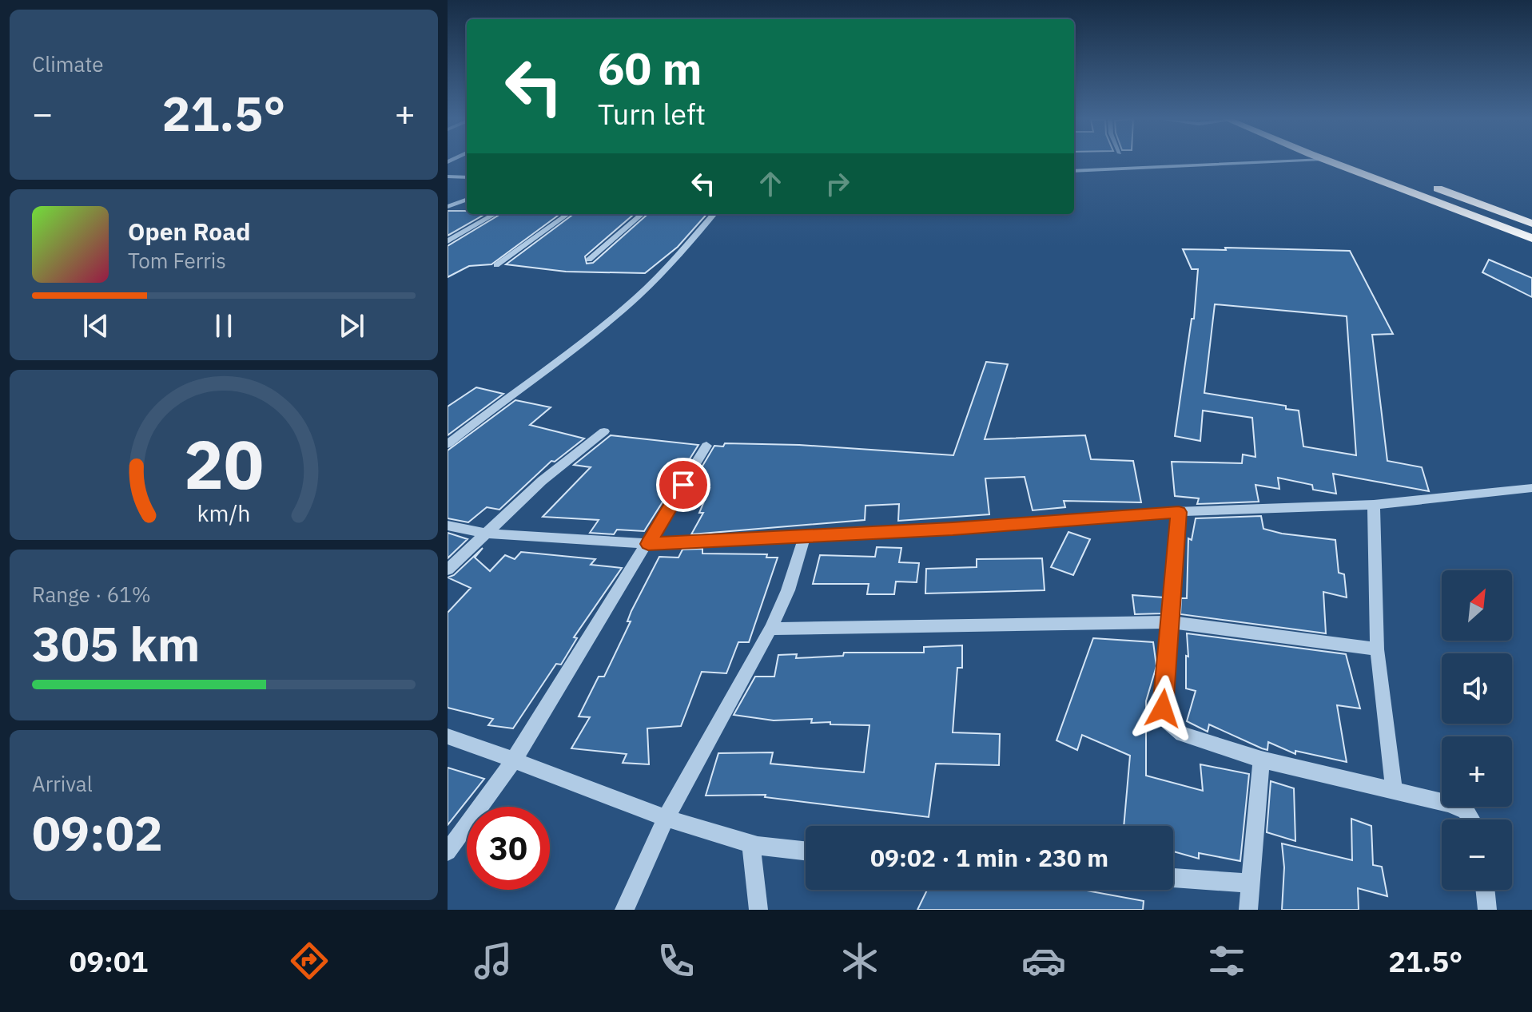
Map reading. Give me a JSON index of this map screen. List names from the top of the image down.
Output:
{
  "north": "top right",
  "page": {
    "tile": [
      "Climate",
      ["Range · 61%", "305 km"],
      ["Arrival", "09:02"]
    ],
    "turn": ["60 m", "Turn left"],
    "heat": ["−", "21.5°", "+"],
    "song": ["Open Road", "Tom Ferris"],
    "map_buttons": ["+", "−"],
    "limit": "30",
    "trip": "09:02 · 1 min · 230 m",
    "tabs": ["09:01", "21.5°"],
    "gauge": ["20", "km/h"]
  }
}
